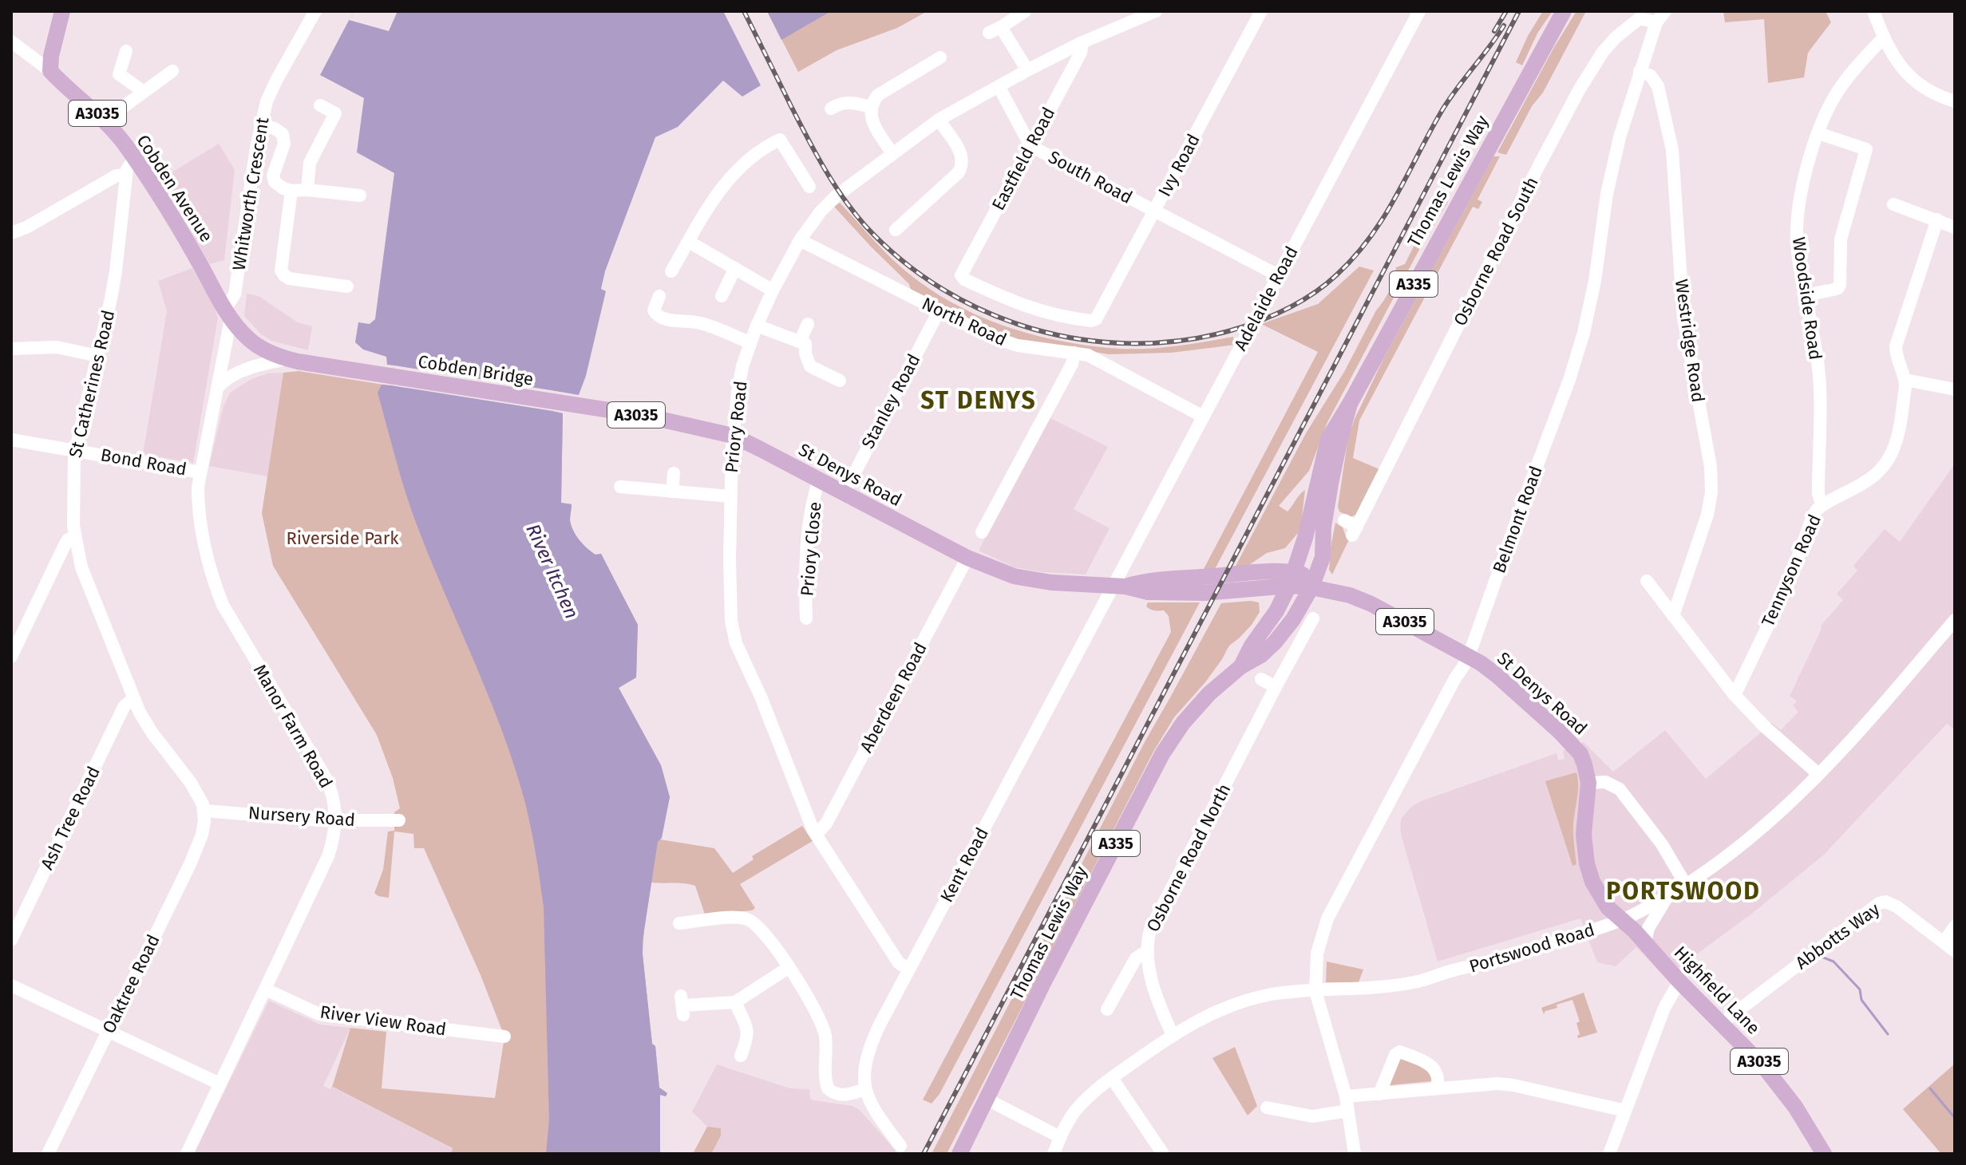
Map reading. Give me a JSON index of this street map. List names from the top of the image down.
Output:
{
  "streets": {
    "main road": [
      "A3035",
      "Thomas Lewis Way",
      "Cobden Avenue",
      "A335",
      "Cobden Bridge",
      "St Denys Road",
      "Highfield Lane"
    ],
    "street": [
      "Eastfield Road",
      "Ivy Road",
      "South Road",
      "Whitworth Crescent",
      "Osborne Road South",
      "Adelaide Road",
      "Woodside Road",
      "North Road",
      "Westridge Road",
      "St Catherines Road",
      "Stanley Road",
      "Priory Road",
      "Bond Road",
      "Belmont Road",
      "Priory Close",
      "Tennyson Road",
      "Aberdeen Road",
      "Manor Farm Road",
      "Nursery Road",
      "Ash Tree Road",
      "Osborne Road North",
      "Kent Road",
      "Abbotts Way",
      "Portswood Road",
      "Oaktree Road",
      "River View Road"
    ]
  },
  "crossings": [
    ["A3035", "Cobden Avenue"],
    ["A3035", "Whitworth Crescent"],
    ["A3035", "Cobden Bridge"],
    ["A3035", "Manor Farm Road"],
    ["Eastfield Road", "Ivy Road"],
    ["Eastfield Road", "South Road"],
    ["Eastfield Road", "Priory Road"],
    ["Ivy Road", "South Road"],
    ["South Road", "Adelaide Road"],
    ["South Road", "Priory Road"],
    ["Thomas Lewis Way", "St Denys Road"],
    ["Cobden Avenue", "Whitworth Crescent"],
    ["Cobden Avenue", "St Catherines Road"],
    ["Cobden Avenue", "Manor Farm Road"],
    ["Whitworth Crescent", "Manor Farm Road"],
    ["Osborne Road South", "Belmont Road"],
    ["Adelaide Road", "North Road"],
    ["Adelaide Road", "St Denys Road"],
    ["Adelaide Road", "Kent Road"],
    ["Woodside Road", "Tennyson Road"],
    ["North Road", "Stanley Road"],
    ["North Road", "Priory Road"],
    ["Westridge Road", "Belmont Road"],
    ["Cobden Bridge", "St Denys Road"],
    ["St Catherines Road", "Bond Road"],
    ["St Catherines Road", "Nursery Road"],
    ["St Catherines Road", "Ash Tree Road"],
    ["St Catherines Road", "Oaktree Road"],
    ["Stanley Road", "St Denys Road"],
    ["Priory Road", "St Denys Road"],
    ["Priory Road", "Aberdeen Road"],
    ["Priory Road", "Kent Road"],
    ["Bond Road", "Manor Farm Road"],
    ["St Denys Road", "Belmont Road"],
    ["St Denys Road", "Priory Close"],
    ["St Denys Road", "Aberdeen Road"],
    ["St Denys Road", "Kent Road"],
    ["St Denys Road", "Portswood Road"],
    ["St Denys Road", "Highfield Lane"],
    ["Belmont Road", "Portswood Road"],
    ["Manor Farm Road", "Nursery Road"],
    ["Manor Farm Road", "River View Road"],
    ["Nursery Road", "Oaktree Road"],
    ["Osborne Road North", "Portswood Road"],
    ["Abbotts Way", "Highfield Lane"],
    ["Portswood Road", "Highfield Lane"]
  ],
  "districts": ["ST DENYS", "PORTSWOOD"],
  "water": ["River Itchen"],
  "parks": ["Riverside Park"]
}
